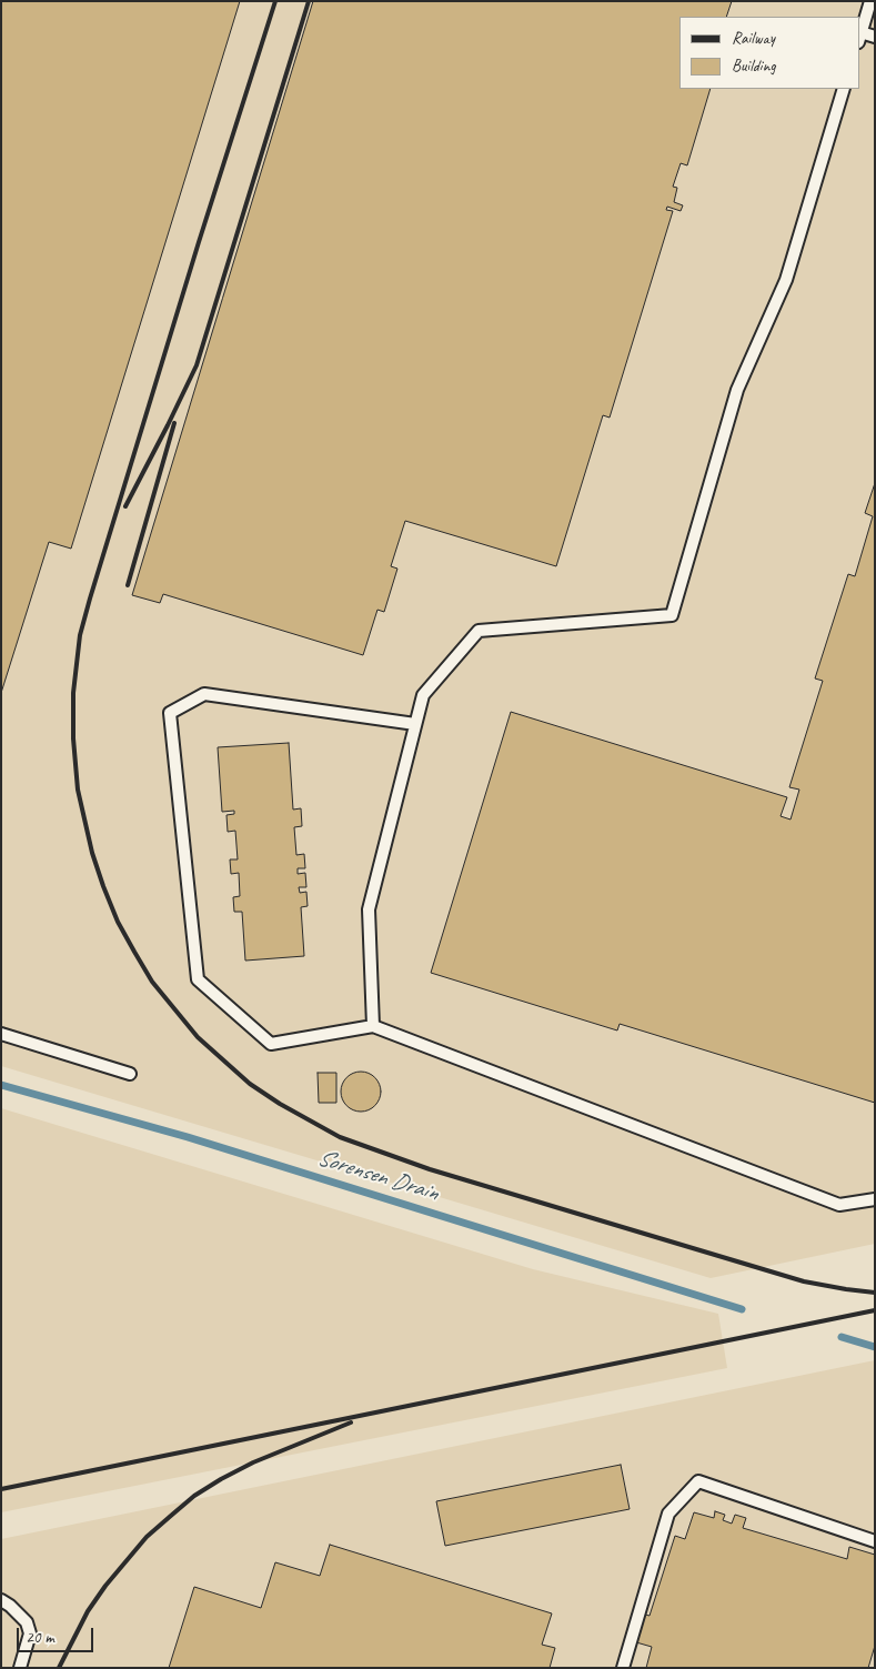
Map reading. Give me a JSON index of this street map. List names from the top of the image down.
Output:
{
  "water": ["Sorensen Drain"],
  "legend": ["Railway", "Building"],
  "scale_bar": "20 m"
}
